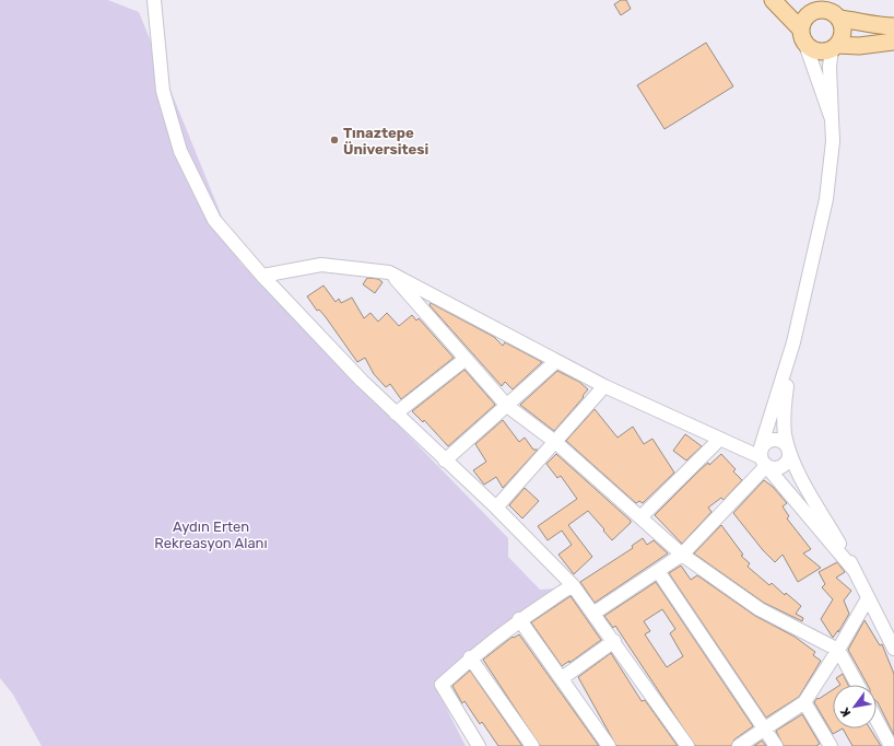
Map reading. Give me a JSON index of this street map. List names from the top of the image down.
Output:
{
  "parks": ["Aydın Erten Rekreasyon Alanı"],
  "places": ["Tınaztepe Üniversitesi"],
  "north": "bottom left"
}
